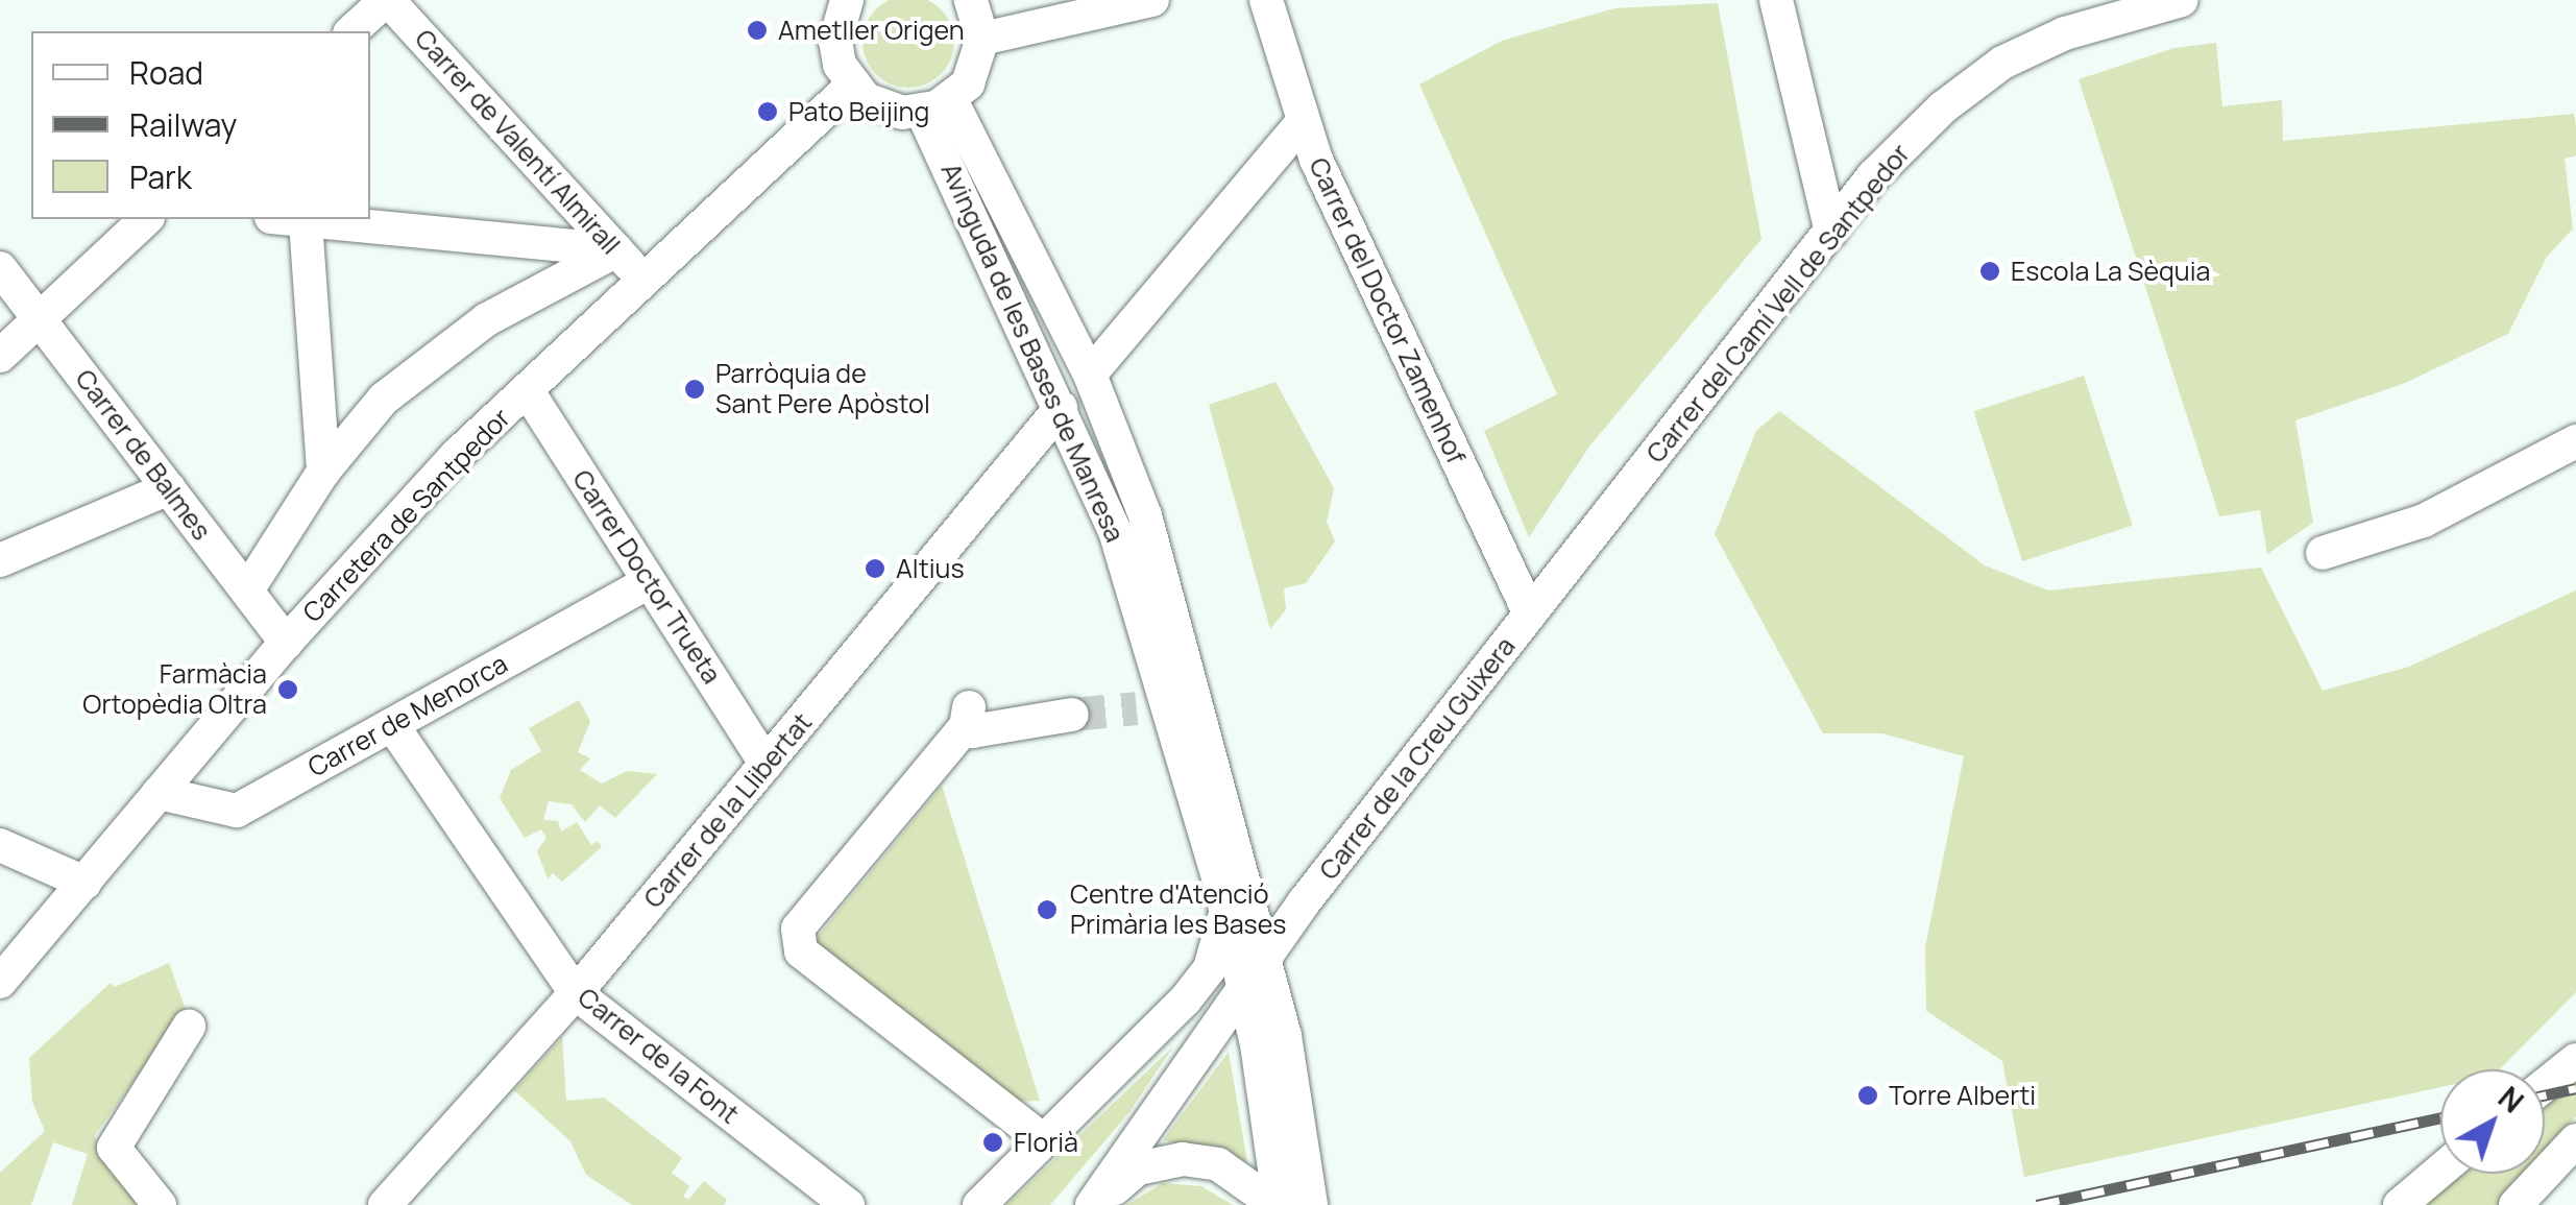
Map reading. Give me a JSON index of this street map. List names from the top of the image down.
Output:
{
  "streets": {
    "street": [
      "Carrer de Valentí Almirall",
      "Carrer del Camí Vell de Santpedor",
      "Carrer del Doctor Zamenhof",
      "Avinguda de les Bases de Manresa",
      "Carrer de Balmes",
      "Carretera de Santpedor",
      "Carrer Doctor Trueta",
      "Carrer de Menorca",
      "Carrer de la Creu Guixera",
      "Carrer de la Llibertat",
      "Carrer de la Font"
    ]
  },
  "crossings": [
    ["Carrer de Valentí Almirall", "Carretera de Santpedor"],
    ["Carrer del Camí Vell de Santpedor", "Carrer del Doctor Zamenhof"],
    ["Carrer del Camí Vell de Santpedor", "Carrer de la Creu Guixera"],
    ["Carrer del Doctor Zamenhof", "Carrer de la Creu Guixera"],
    ["Avinguda de les Bases de Manresa", "Carrer de la Creu Guixera"],
    ["Avinguda de les Bases de Manresa", "Carrer de la Llibertat"],
    ["Carrer de Balmes", "Carretera de Santpedor"],
    ["Carretera de Santpedor", "Carrer Doctor Trueta"],
    ["Carretera de Santpedor", "Carrer de Menorca"],
    ["Carrer Doctor Trueta", "Carrer de Menorca"],
    ["Carrer Doctor Trueta", "Carrer de la Llibertat"],
    ["Carrer de Menorca", "Carrer de la Font"],
    ["Carrer de la Llibertat", "Carrer de la Font"]
  ],
  "places": [
    "Ametller Origen",
    "Pato Beijing",
    "Escola La Sèquia",
    "Parròquia de Sant Pere Apòstol",
    "Altius",
    "Farmàcia Ortopèdia Oltra",
    "Centre d'Atenció Primària les Bases",
    "Torre Alberti",
    "Florià"
  ],
  "legend": ["Road", "Railway", "Park"],
  "north": "top right"
}
